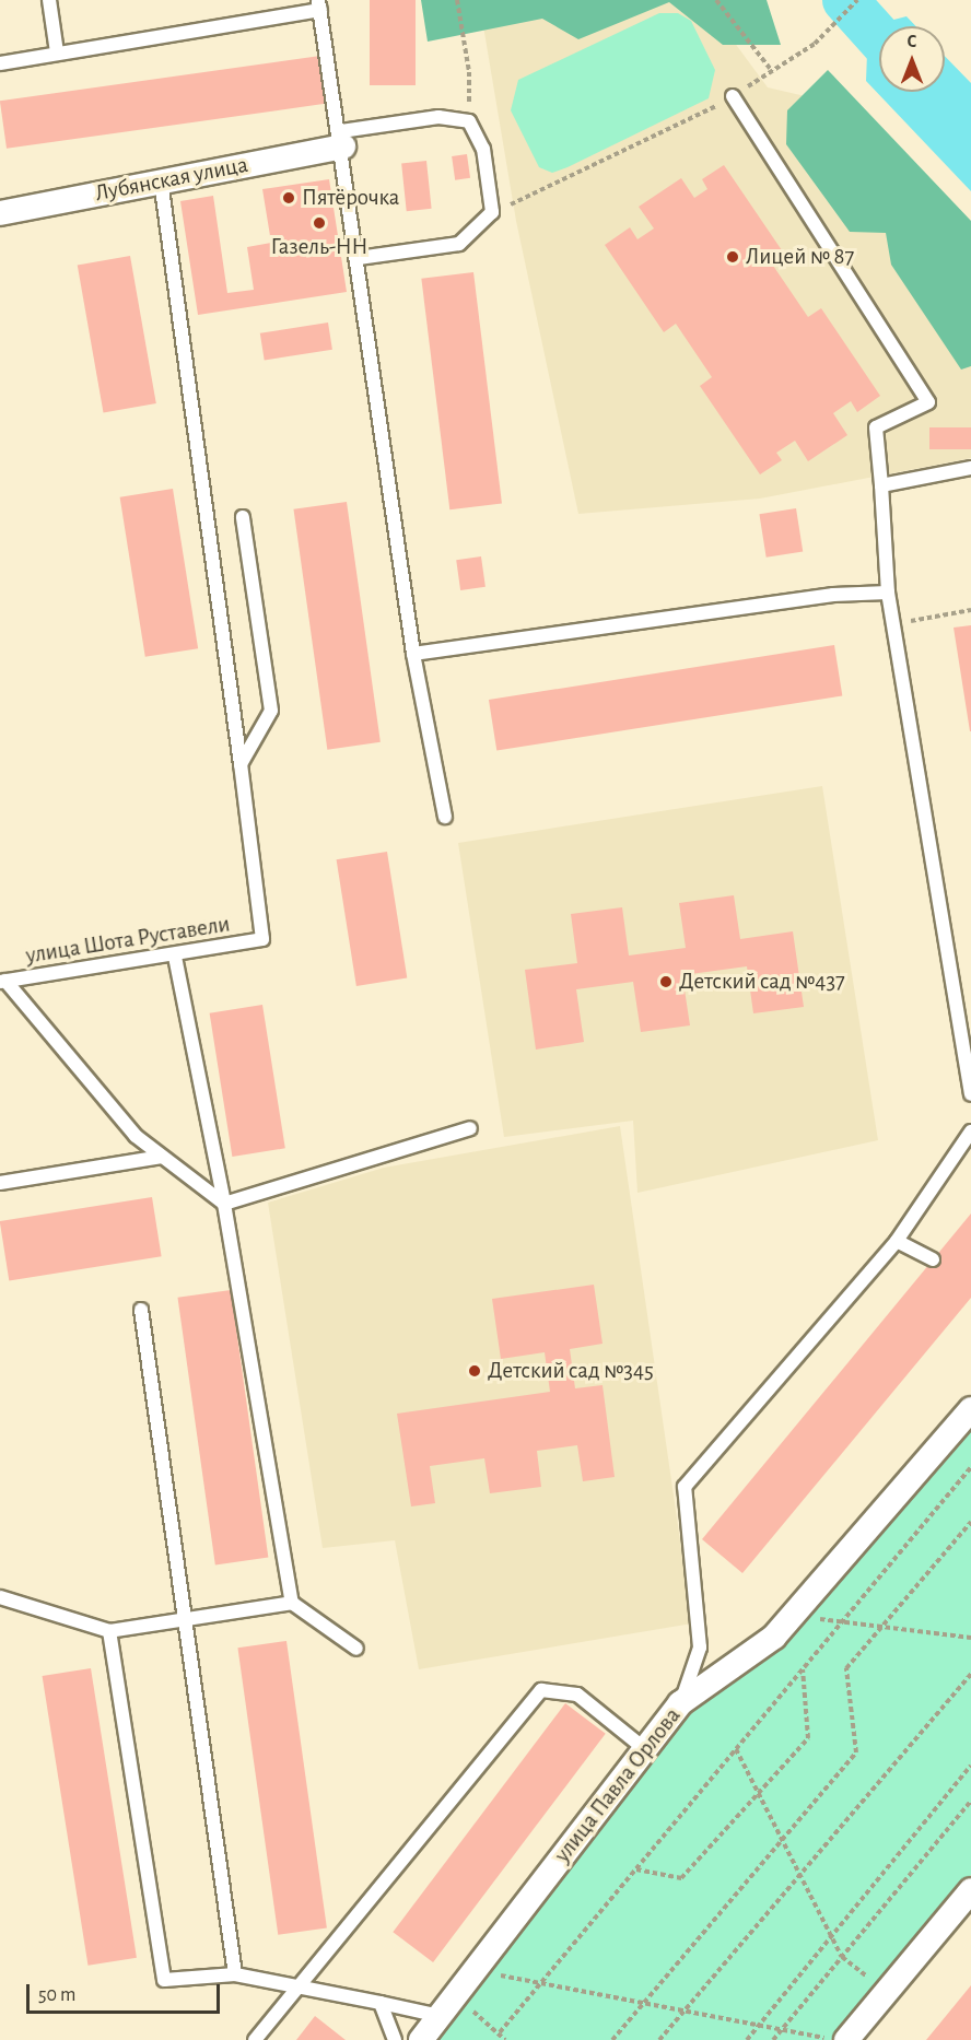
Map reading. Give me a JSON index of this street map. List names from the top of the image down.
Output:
{
  "streets": {
    "street": ["Лубянская улица", "улица Павла Орлова"],
    "lane": ["улица Шота Руставели"]
  },
  "places": [
    "Пятёрочка",
    "Газель-НН",
    "Лицей № 87",
    "Детский сад №437",
    "Детский сад №345"
  ],
  "scale_bar": "50 m",
  "north": "top"
}
